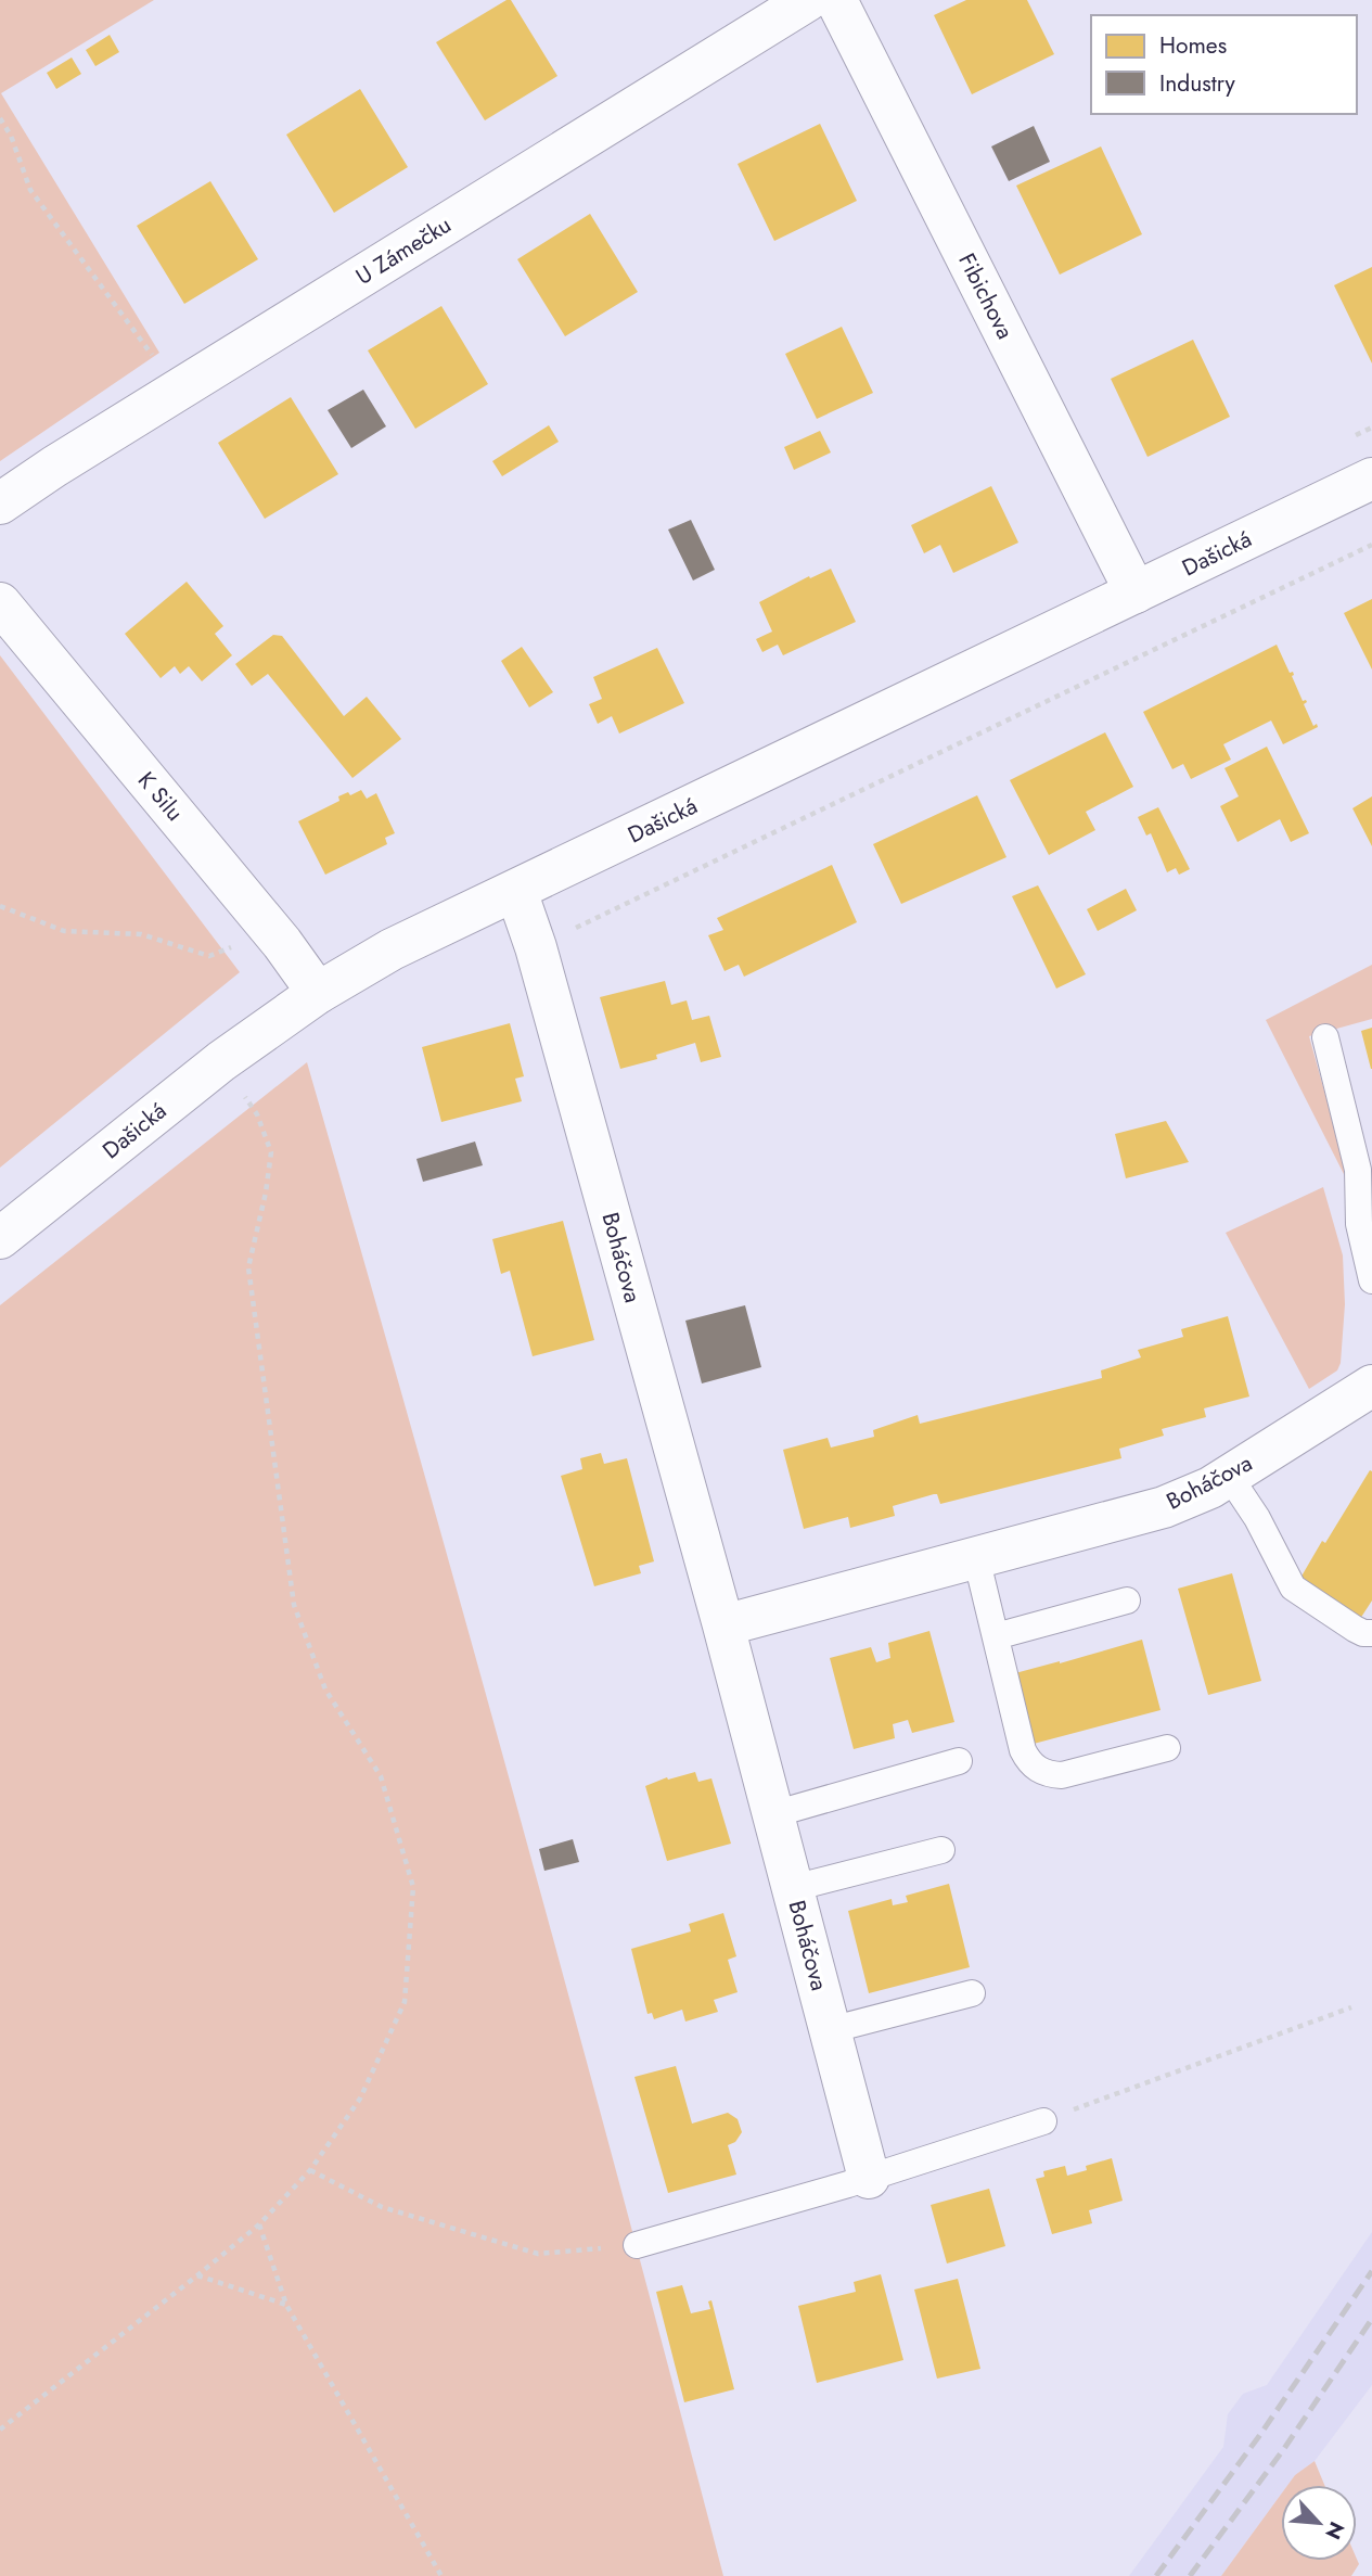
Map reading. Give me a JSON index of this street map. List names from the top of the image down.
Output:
{
  "streets": {
    "street": [
      "U Zámečku",
      "Fibichova",
      "Dašická",
      "K Silu",
      "Boháčova"
    ]
  },
  "crossings": [
    ["Fibichova", "Dašická"],
    ["Dašická", "K Silu"],
    ["Dašická", "Boháčova"]
  ],
  "legend": ["Homes", "Industry"],
  "north": "bottom right"
}
